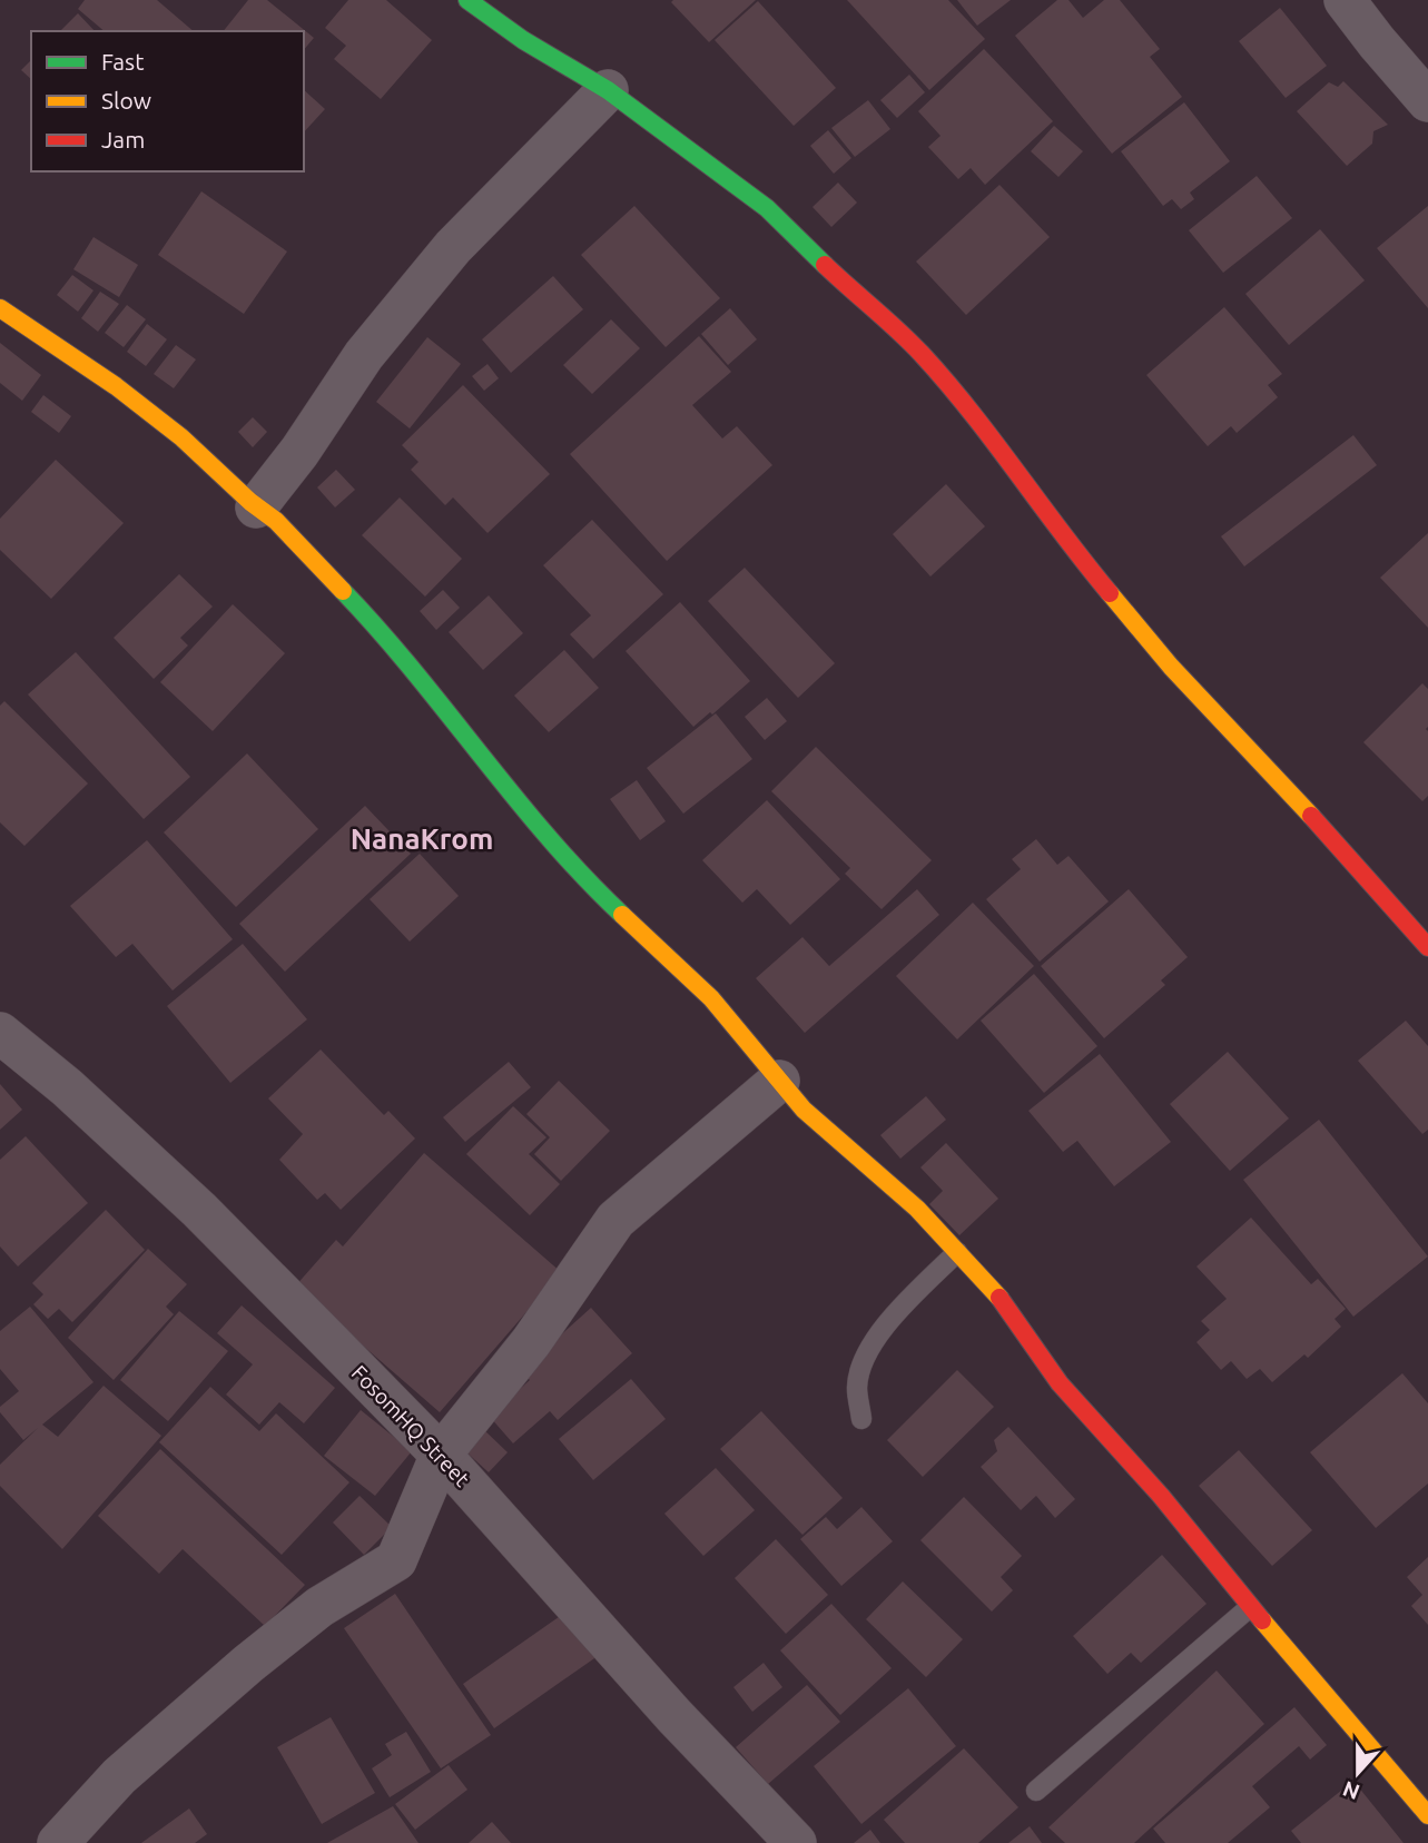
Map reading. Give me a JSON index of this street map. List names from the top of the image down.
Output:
{
  "streets": {
    "street": ["FosomHQ Street"]
  },
  "districts": ["NanaKrom"],
  "legend": ["Fast", "Slow", "Jam"],
  "north": "bottom"
}
